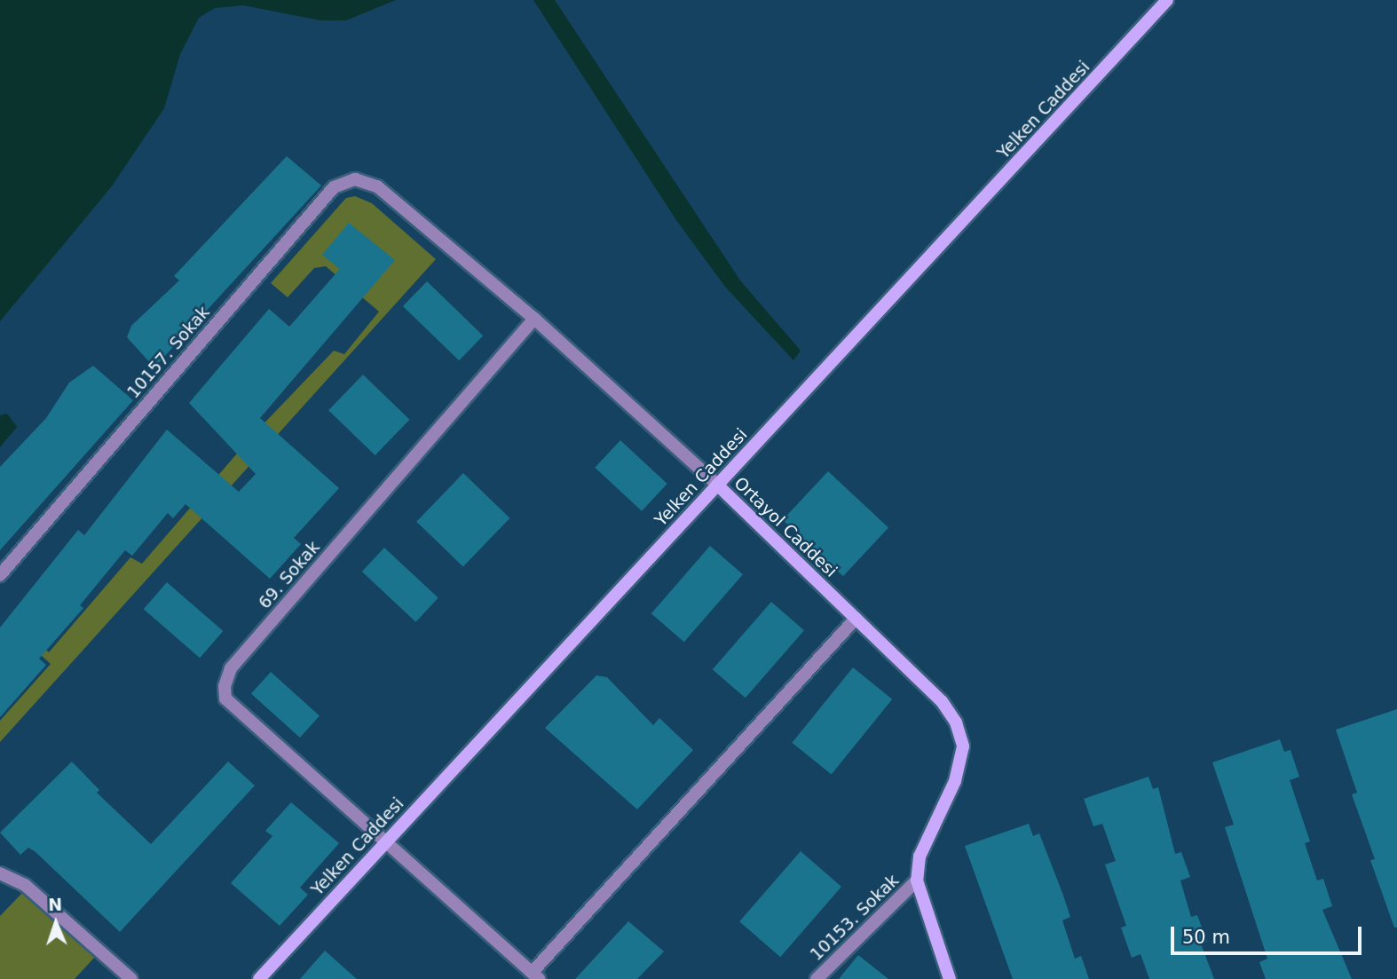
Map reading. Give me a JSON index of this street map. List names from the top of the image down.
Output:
{
  "streets": {
    "street": [
      "Yelken Caddesi",
      "10157. Sokak",
      "Ortayol Caddesi",
      "69. Sokak",
      "10153. Sokak"
    ]
  },
  "crossings": [
    ["Yelken Caddesi", "Ortayol Caddesi"],
    ["Yelken Caddesi", "69. Sokak"],
    ["10157. Sokak", "Ortayol Caddesi"],
    ["Ortayol Caddesi", "69. Sokak"],
    ["Ortayol Caddesi", "10153. Sokak"]
  ],
  "scale_bar": "50 m",
  "north": "top"
}
